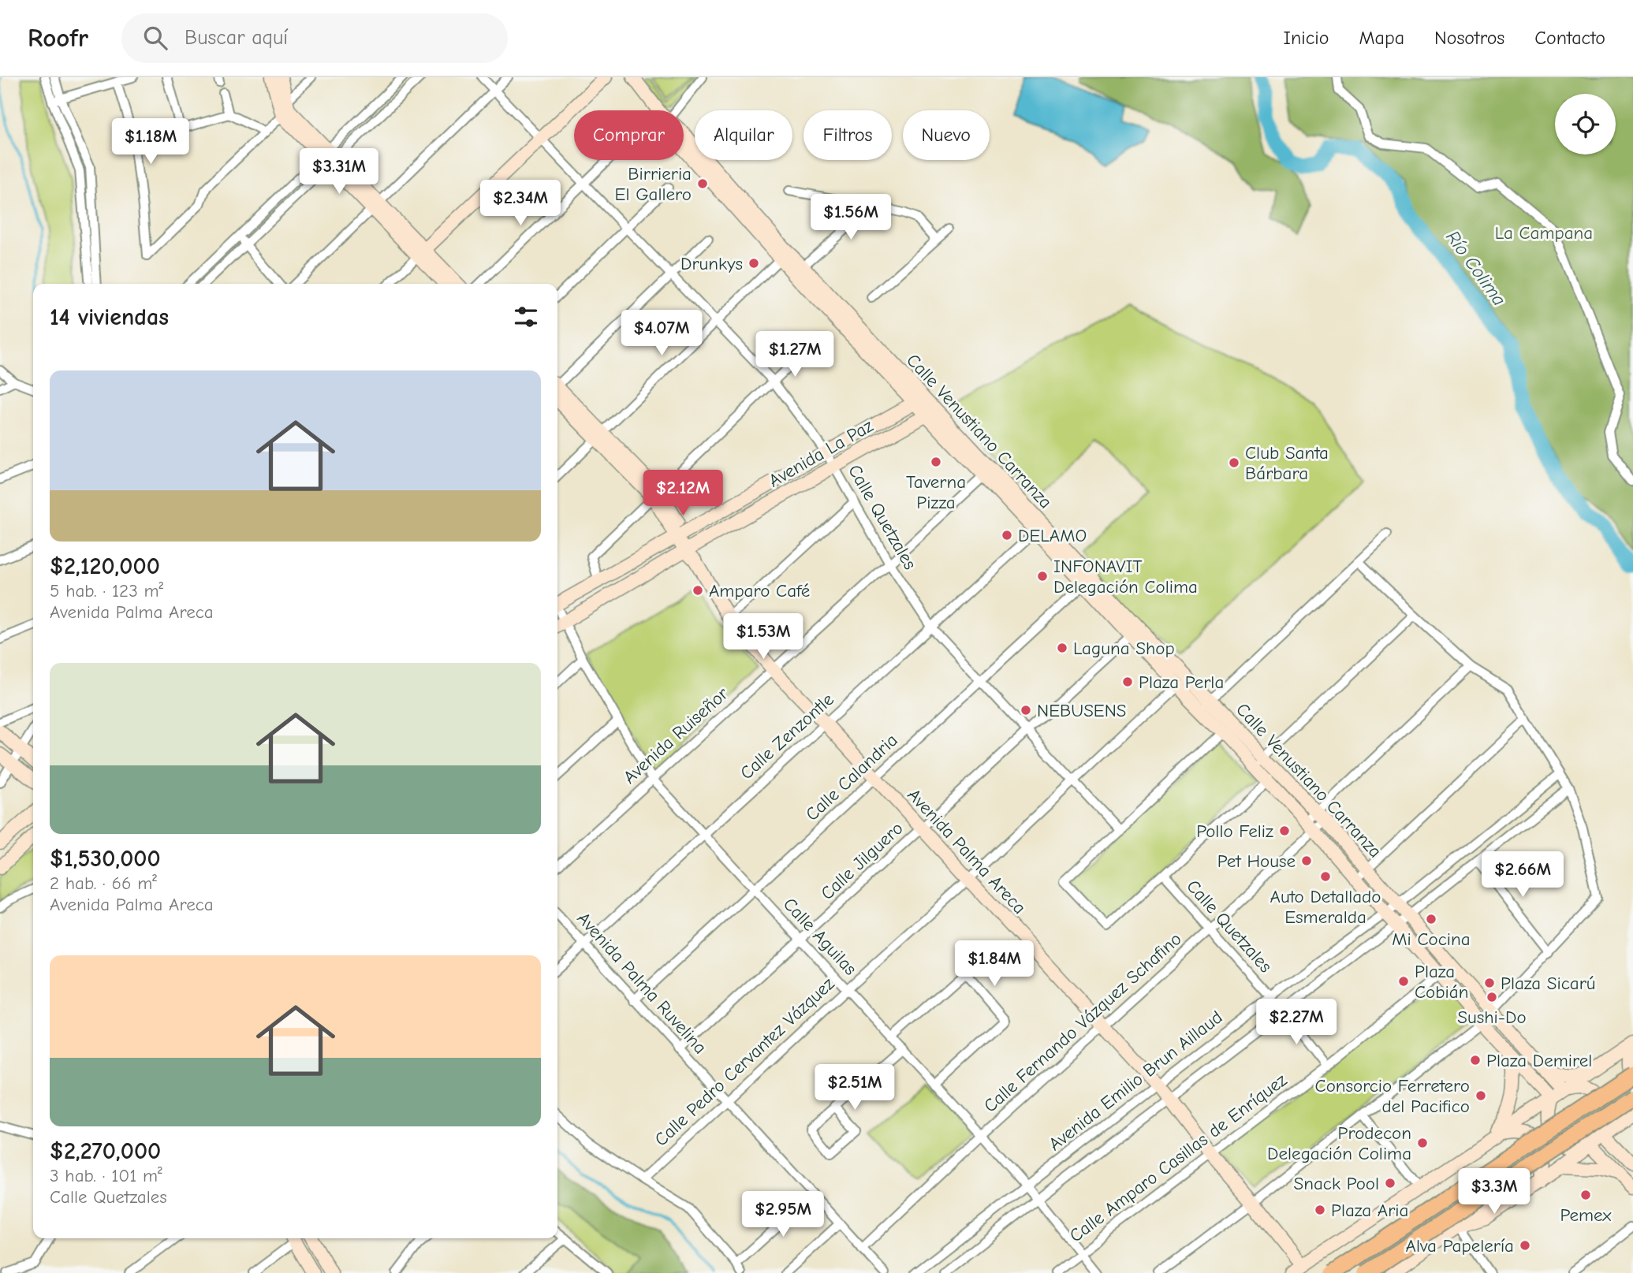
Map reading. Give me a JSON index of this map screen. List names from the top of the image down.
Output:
{
  "streets": {
    "street": [
      "Calle Venustiano Carranza",
      "Avenida La Paz",
      "Calle Quetzales",
      "Avenida Ruiseñor",
      "Calle Zenzontle",
      "Calle Calandria",
      "Avenida Palma Areca",
      "Calle Jilguero",
      "Calle Aguilas",
      "Avenida Palma Ruvelina",
      "Calle Fernando Vázquez Schafino",
      "Calle Pedro Cervantez Vázquez",
      "Avenida Emilio Brun Aillaud",
      "Calle Amparo Casillas de Enríquez"
    ]
  },
  "crossings": [
    ["Calle Venustiano Carranza", "Avenida La Paz"],
    ["Calle Venustiano Carranza", "Avenida Ruiseñor"],
    ["Calle Venustiano Carranza", "Calle Zenzontle"],
    ["Calle Venustiano Carranza", "Calle Calandria"],
    ["Calle Venustiano Carranza", "Calle Jilguero"],
    ["Calle Venustiano Carranza", "Calle Fernando Vázquez Schafino"],
    ["Calle Venustiano Carranza", "Calle Pedro Cervantez Vázquez"],
    ["Calle Venustiano Carranza", "Avenida Emilio Brun Aillaud"],
    ["Calle Venustiano Carranza", "Calle Amparo Casillas de Enríquez"],
    ["Avenida La Paz", "Calle Quetzales"],
    ["Avenida La Paz", "Avenida Palma Areca"],
    ["Avenida La Paz", "Calle Aguilas"],
    ["Calle Quetzales", "Avenida Ruiseñor"],
    ["Calle Quetzales", "Calle Zenzontle"],
    ["Calle Quetzales", "Calle Calandria"],
    ["Calle Quetzales", "Calle Jilguero"],
    ["Calle Quetzales", "Calle Fernando Vázquez Schafino"],
    ["Calle Quetzales", "Calle Pedro Cervantez Vázquez"],
    ["Calle Quetzales", "Avenida Emilio Brun Aillaud"],
    ["Avenida Ruiseñor", "Avenida Palma Areca"],
    ["Avenida Ruiseñor", "Calle Aguilas"],
    ["Calle Zenzontle", "Avenida Palma Areca"],
    ["Calle Zenzontle", "Calle Aguilas"],
    ["Calle Zenzontle", "Avenida Palma Ruvelina"],
    ["Calle Calandria", "Avenida Palma Areca"],
    ["Calle Calandria", "Calle Aguilas"],
    ["Calle Calandria", "Avenida Palma Ruvelina"],
    ["Avenida Palma Areca", "Calle Jilguero"],
    ["Avenida Palma Areca", "Calle Fernando Vázquez Schafino"],
    ["Avenida Palma Areca", "Calle Pedro Cervantez Vázquez"],
    ["Avenida Palma Areca", "Avenida Emilio Brun Aillaud"],
    ["Avenida Palma Areca", "Calle Amparo Casillas de Enríquez"],
    ["Calle Jilguero", "Calle Aguilas"],
    ["Calle Jilguero", "Avenida Palma Ruvelina"],
    ["Calle Aguilas", "Calle Fernando Vázquez Schafino"],
    ["Calle Aguilas", "Calle Pedro Cervantez Vázquez"],
    ["Calle Aguilas", "Avenida Emilio Brun Aillaud"],
    ["Calle Aguilas", "Calle Amparo Casillas de Enríquez"],
    ["Avenida Palma Ruvelina", "Calle Fernando Vázquez Schafino"],
    ["Avenida Palma Ruvelina", "Calle Pedro Cervantez Vázquez"]
  ],
  "water": ["Río Colima"],
  "parks": ["La Campana"],
  "places": [
    "Birrieria El Gallero",
    "Drunkys",
    "Taverna Pizza",
    "Club Santa Bárbara",
    "DELAMO",
    "INFONAVIT Delegación Colima",
    "Amparo Café",
    "Laguna Shop",
    "Plaza Perla",
    "NEBUSENS",
    "Pollo Feliz",
    "Pet House",
    "Auto Detallado Esmeralda",
    "Mi Cocina",
    "Plaza Cobián",
    "Plaza Sicarú",
    "Sushi-Do",
    "Plaza Demirel",
    "Consorcio Ferretero del Pacifico",
    "Prodecon Delegación Colima",
    "Snack Pool",
    "Pemex",
    "Plaza Aria",
    "Alva Papelería"
  ],
  "page": {
    "header": "Roofr",
    "search": "Buscar aquí",
    "nav": [
      "Inicio",
      "Mapa",
      "Nosotros",
      "Contacto"
    ],
    "chip": [
      "Comprar",
      "Alquilar",
      "Filtros",
      "Nuevo"
    ],
    "price": [
      "$1.18M",
      "$3.31M",
      "$2.34M",
      "$1.56M",
      "$4.07M",
      "$1.27M",
      "$2.12M",
      "$1.53M",
      "$2.66M",
      "$1.84M",
      "$2.27M",
      "$2.51M",
      "$3.3M",
      "$2.95M"
    ],
    "heading": "14 viviendas",
    "list": [
      {
        "name": "$2,120,000",
        "note": "5 hab. · 123 m² · Avenida Palma Areca"
      },
      {
        "name": "$1,530,000",
        "note": "2 hab. · 66 m² · Avenida Palma Areca"
      },
      {
        "name": "$2,270,000",
        "note": "3 hab. · 101 m² · Calle Quetzales"
      }
    ]
  }
}
